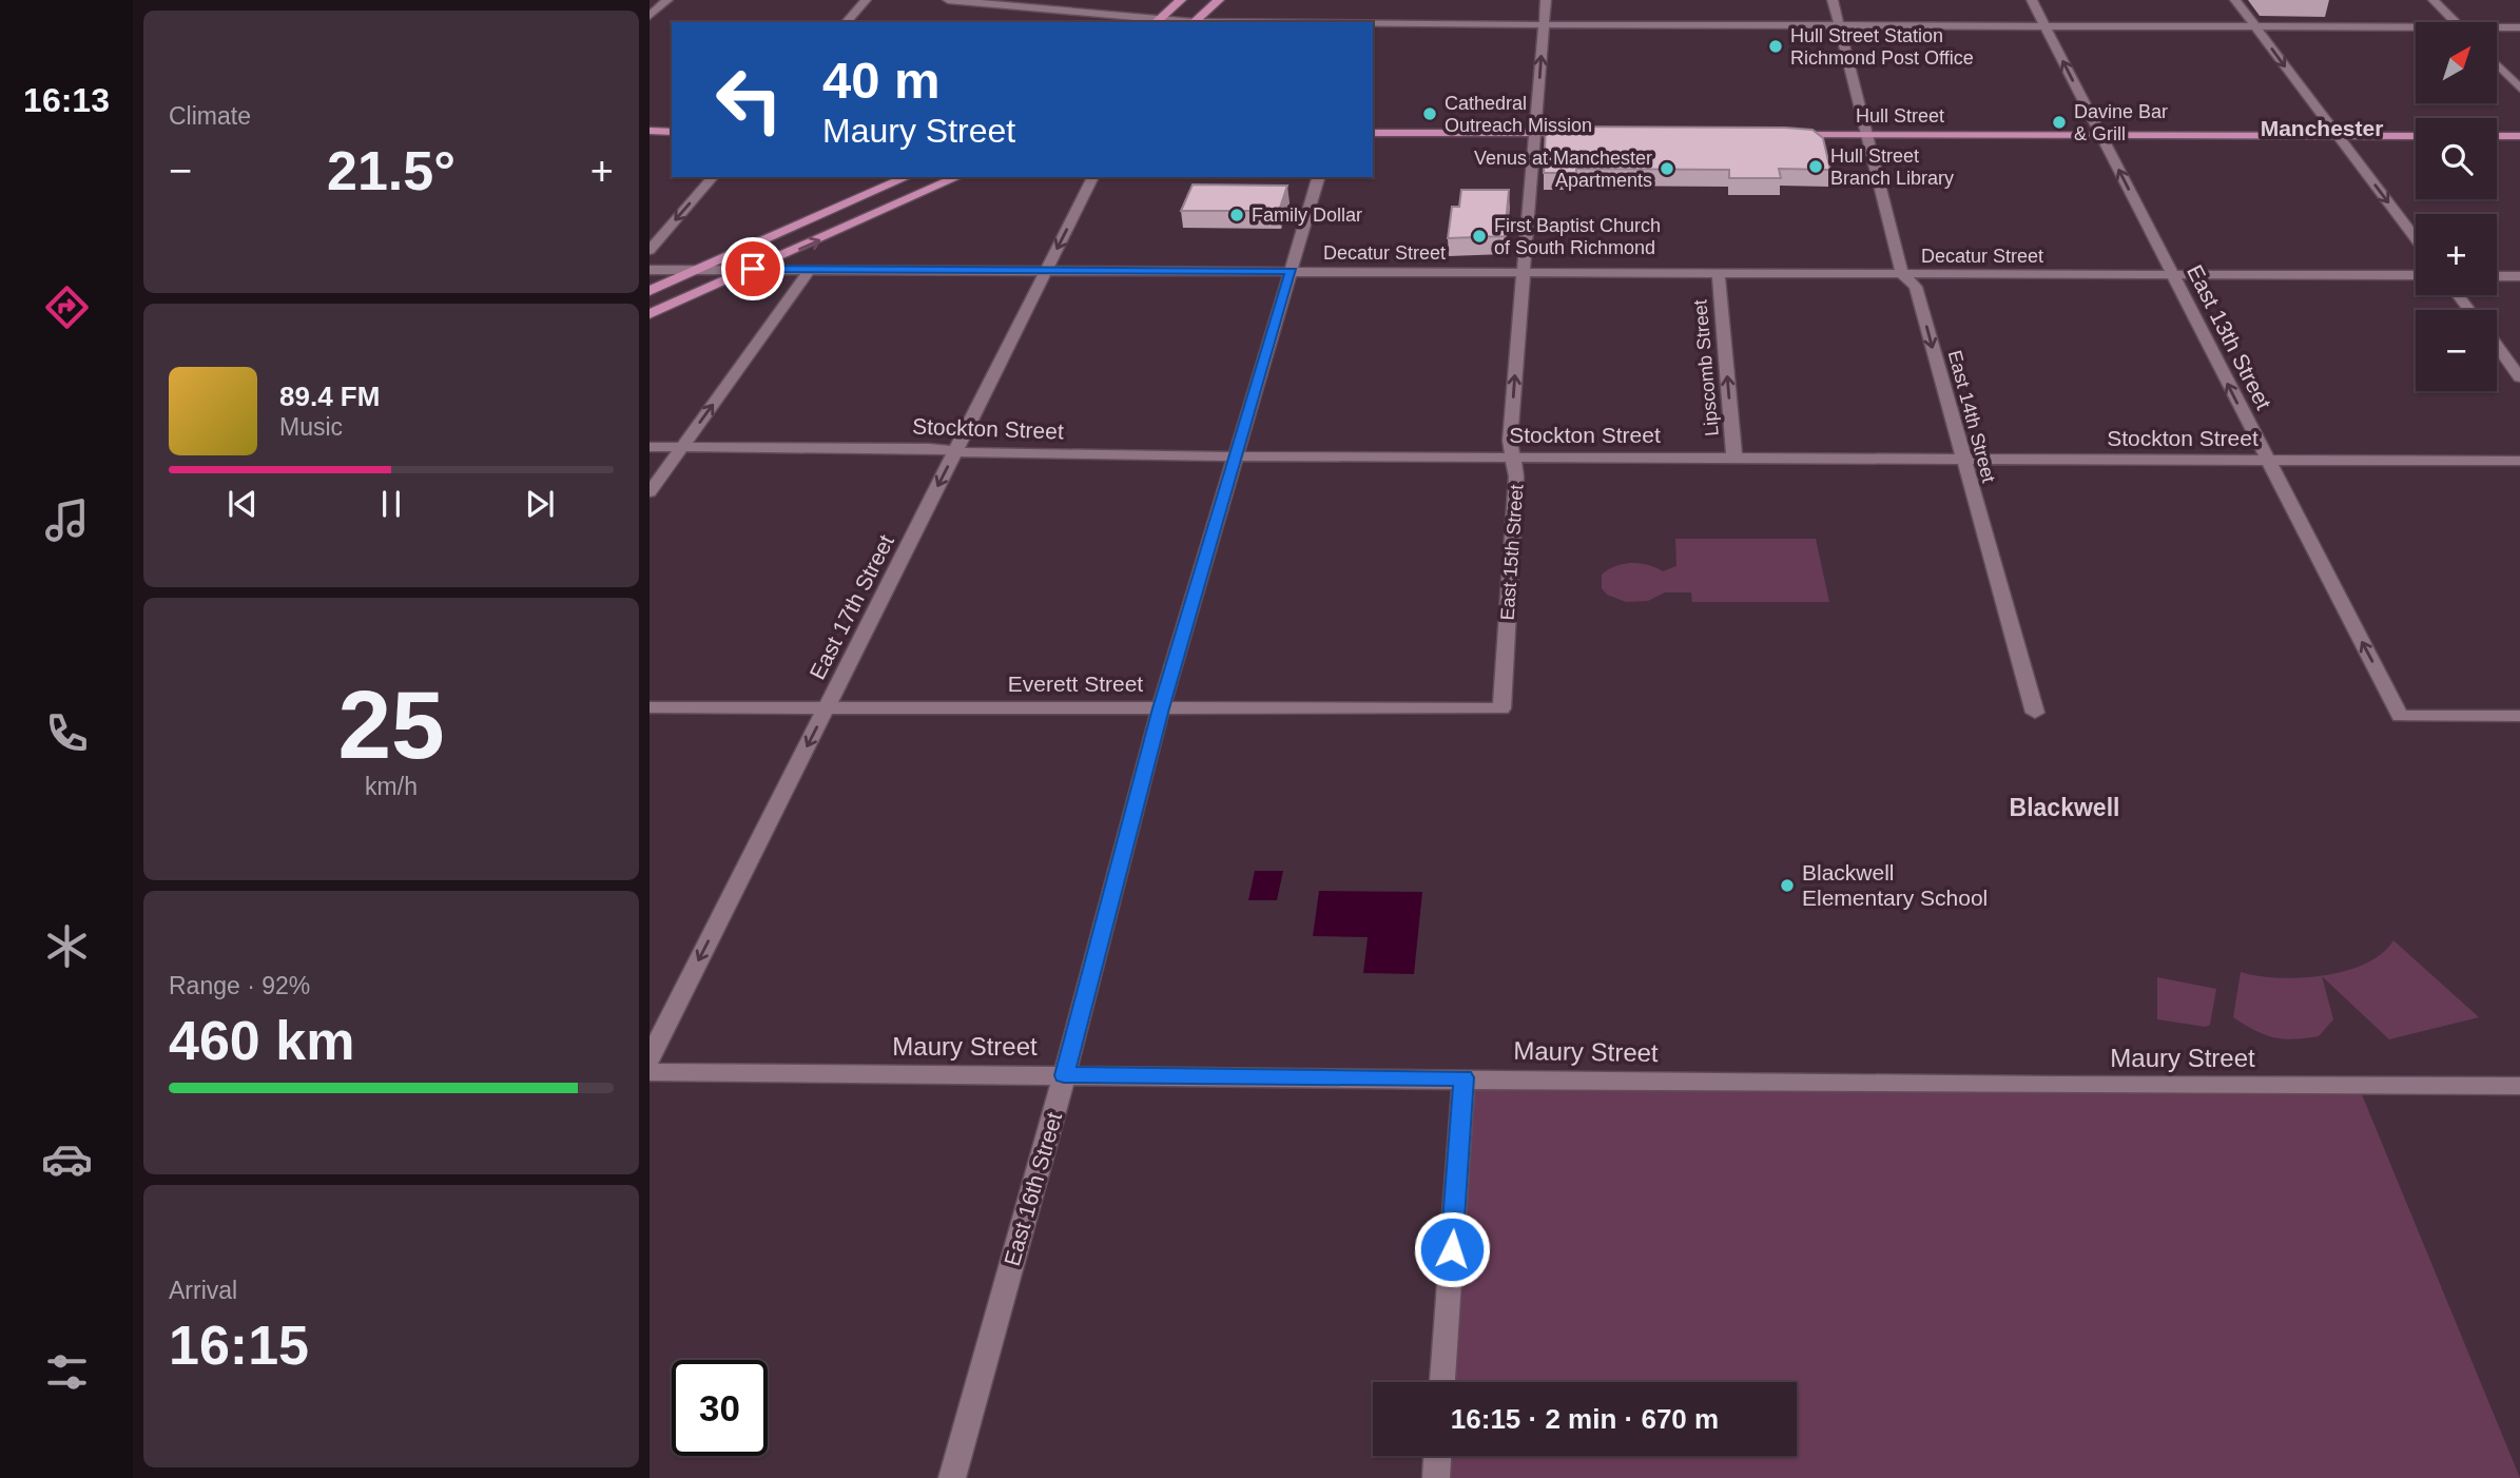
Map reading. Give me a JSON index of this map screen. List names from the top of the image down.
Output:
{
  "streets": {
    "main road": ["Hull Street"],
    "street": [
      "Decatur Street",
      "East 13th Street",
      "Lipscomb Street",
      "East 14th Street",
      "Stockton Street",
      "East 15th Street",
      "East 17th Street",
      "Everett Street",
      "Maury Street",
      "East 16th Street"
    ]
  },
  "crossings": [
    ["Hull Street", "East 13th Street"],
    ["Hull Street", "East 14th Street"],
    ["Decatur Street", "East 13th Street"],
    ["Decatur Street", "Lipscomb Street"],
    ["Decatur Street", "East 14th Street"],
    ["Decatur Street", "East 15th Street"],
    ["Decatur Street", "East 17th Street"],
    ["Decatur Street", "East 16th Street"],
    ["East 13th Street", "Stockton Street"],
    ["Lipscomb Street", "Stockton Street"],
    ["East 14th Street", "Stockton Street"],
    ["Stockton Street", "East 15th Street"],
    ["Stockton Street", "East 17th Street"],
    ["Stockton Street", "East 16th Street"],
    ["East 15th Street", "Everett Street"],
    ["East 17th Street", "Everett Street"],
    ["Everett Street", "East 16th Street"],
    ["Maury Street", "East 16th Street"]
  ],
  "one_way": [
    "East 13th Street",
    "Lipscomb Street",
    "East 15th Street",
    "East 17th Street"
  ],
  "districts": ["Manchester", "Blackwell"],
  "places": [
    "Hull Street Station Richmond Post Office",
    "Cathedral Outreach Mission",
    "Davine Bar & Grill",
    "Hull Street Branch Library",
    "Venus at Manchester Apartments",
    "Family Dollar",
    "First Baptist Church of South Richmond",
    "Blackwell Elementary School"
  ],
  "north": "top right",
  "page": {
    "tabs": "16:13",
    "tile": [
      "Climate",
      ["25", "km/h"],
      ["Range · 92%", "460 km"],
      ["Arrival", "16:15"]
    ],
    "map_buttons": ["+", "−"],
    "turn": ["40 m", "Maury Street"],
    "heat": ["−", "21.5°", "+"],
    "song": ["89.4 FM", "Music"],
    "limit": "30",
    "trip": "16:15 · 2 min · 670 m"
  }
}
